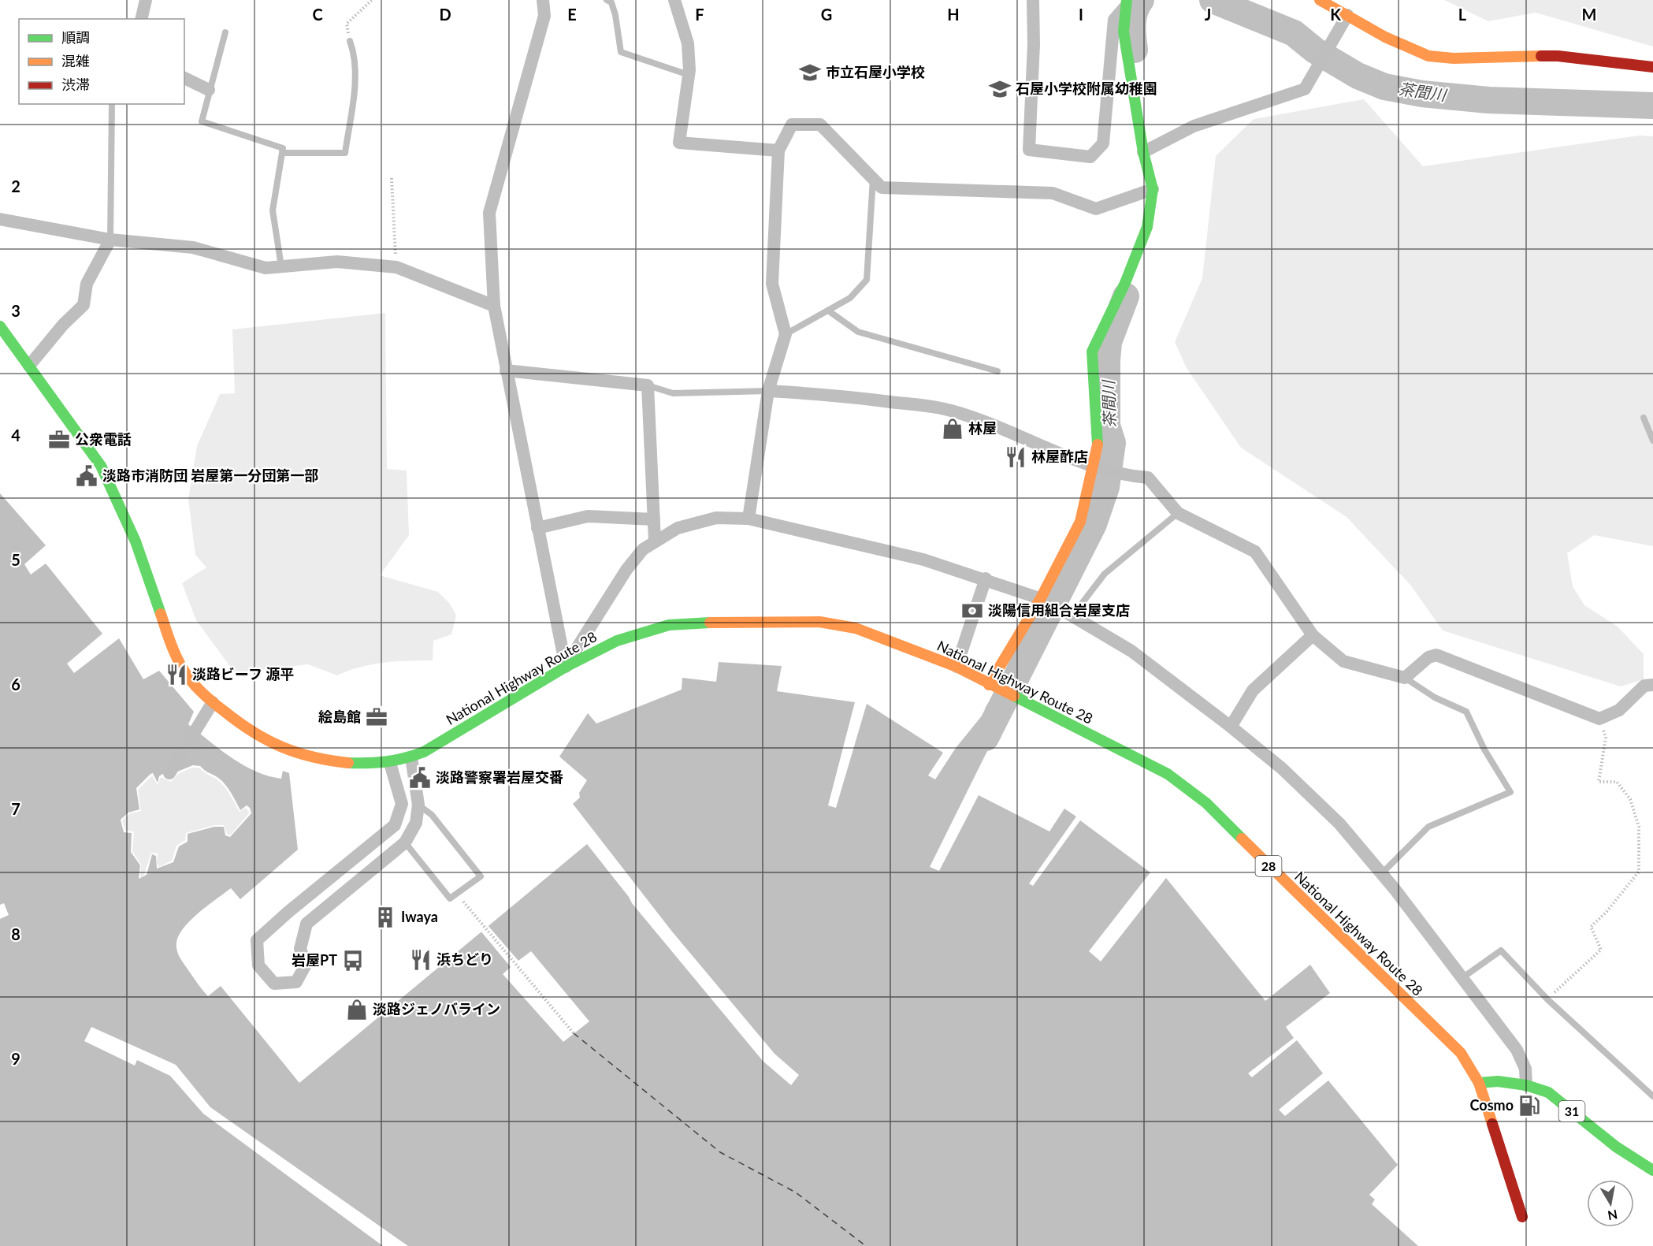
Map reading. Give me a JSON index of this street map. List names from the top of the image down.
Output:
{
  "streets": {
    "main road": ["National Highway Route 28", "28", "31"]
  },
  "crossings": [
    ["National Highway Route 28", "31"]
  ],
  "water": ["茶間川"],
  "places": {
    "school or university": ["市立石屋小学校", "石屋小学校附属幼稚園"],
    "shop": ["林屋", "淡路ジェノバライン"],
    "office": ["公衆電話", "絵島館"],
    "restaurant": ["林屋酢店", "淡路ビーフ 源平", "浜ちどり"],
    "public building": ["淡路市消防団 岩屋第一分団第一部", "淡路警察署岩屋交番"],
    "bank": ["淡陽信用組合岩屋支店"],
    "building": ["Iwaya"],
    "bus stop": ["岩屋PT"],
    "fuel station": ["Cosmo"]
  },
  "legend": ["順調", "混雑", "渋滞"],
  "north": "bottom",
  "grid": {
    "columns": [
      "C",
      "D",
      "E",
      "F",
      "G",
      "H",
      "I",
      "J",
      "K",
      "L",
      "M"
    ],
    "rows": [
      "2",
      "3",
      "4",
      "5",
      "6",
      "7",
      "8",
      "9"
    ]
  }
}
